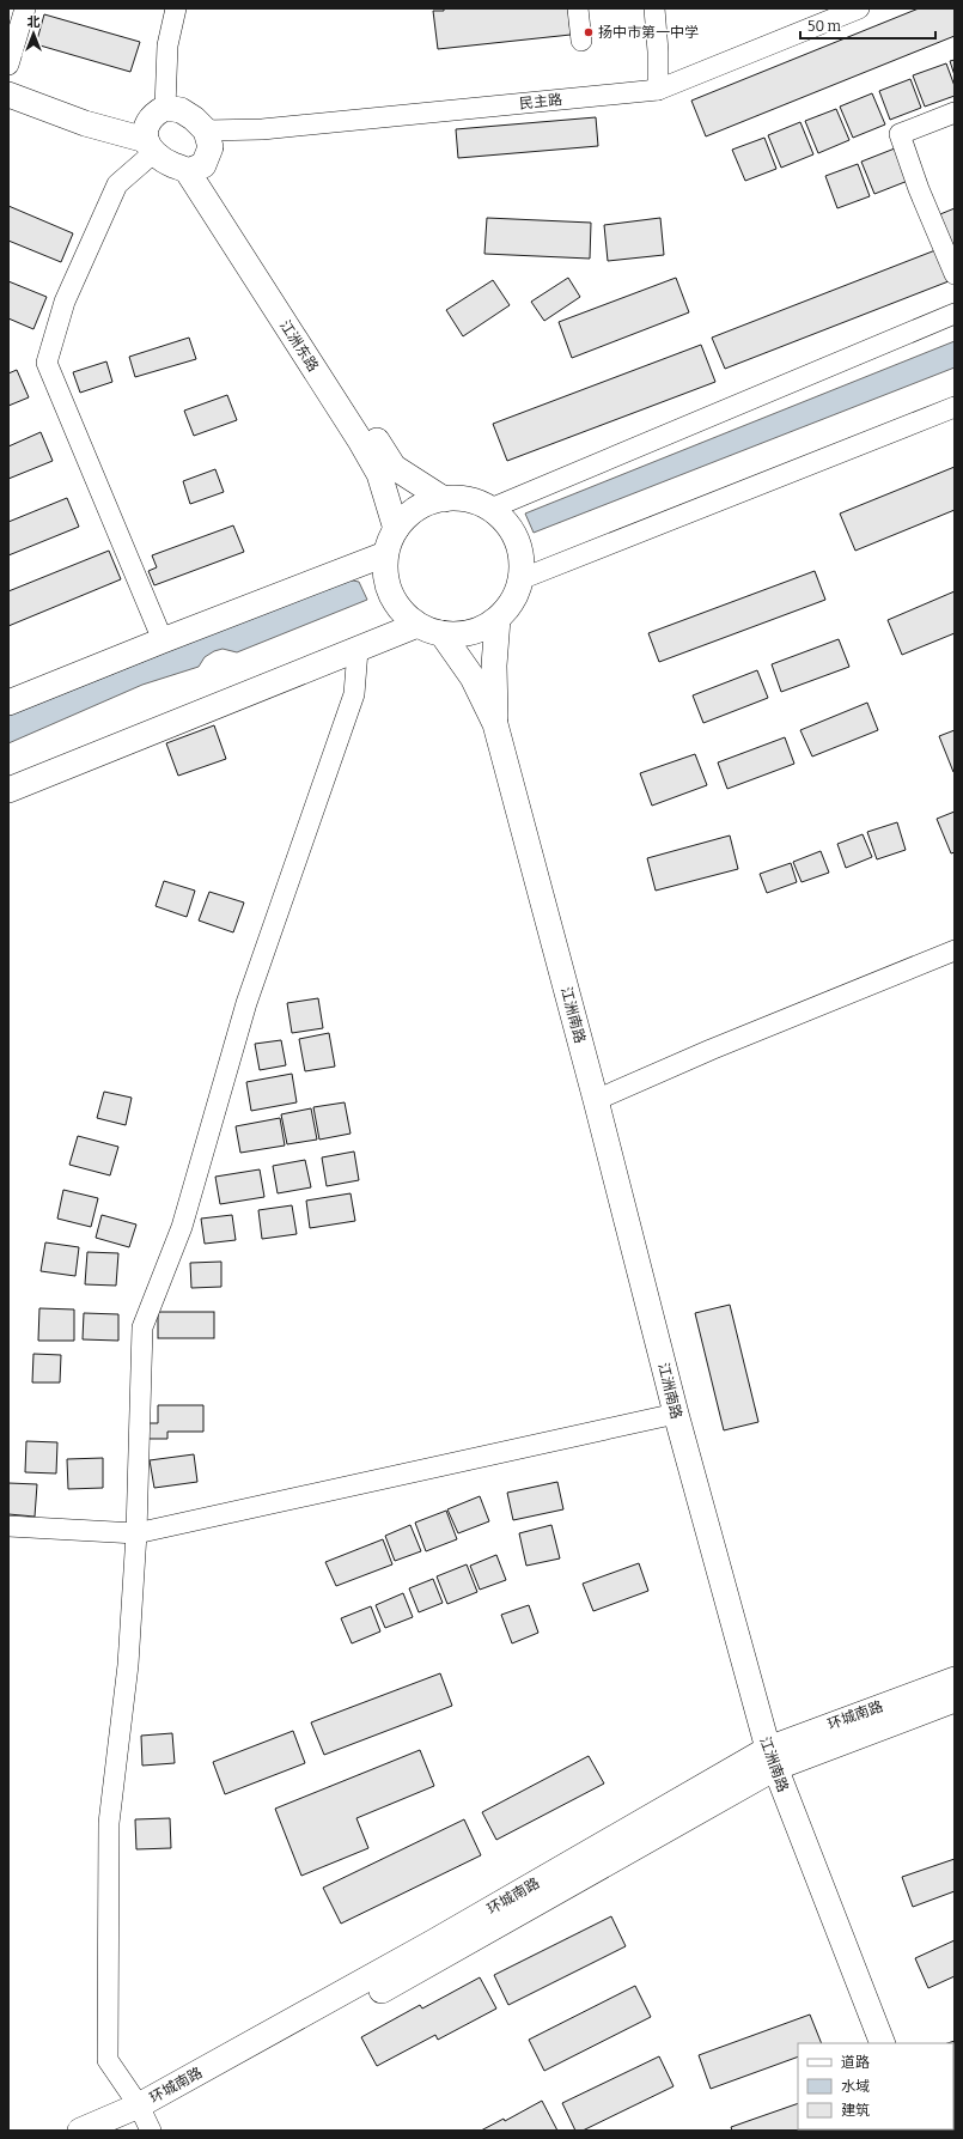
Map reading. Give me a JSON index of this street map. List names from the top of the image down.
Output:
{
  "streets": {
    "main road": ["江洲东路", "江洲南路", "环城南路"],
    "street": ["民主路"]
  },
  "crossings": [
    ["民主路", "江洲东路"],
    ["江洲南路", "环城南路"]
  ],
  "places": ["扬中市第一中学"],
  "legend": ["道路", "水域", "建筑"],
  "scale_bar": "50 m",
  "north": "top"
}
